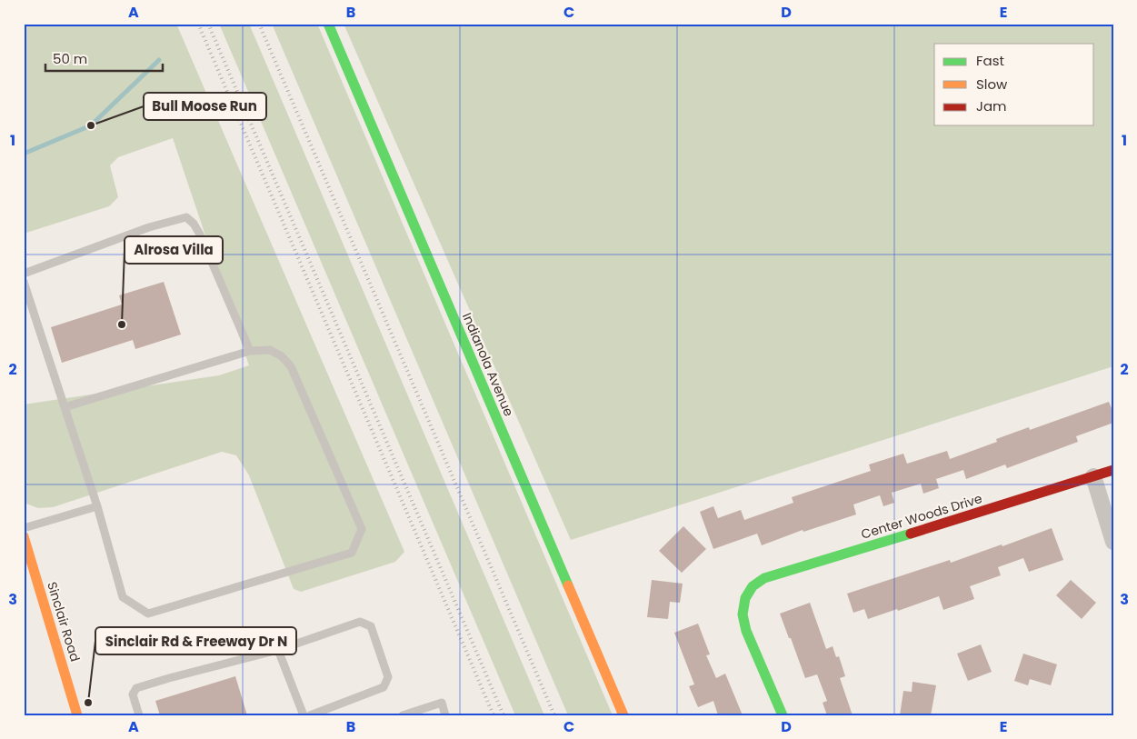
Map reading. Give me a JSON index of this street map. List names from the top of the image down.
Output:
{
  "streets": {
    "main road": ["Indianola Avenue", "Center Woods Drive", "Sinclair Road"]
  },
  "places": ["Bull Moose Run", "Alrosa Villa", "Sinclair Rd & Freeway Dr N"],
  "legend": ["Fast", "Slow", "Jam"],
  "scale_bar": "50 m",
  "grid": {
    "columns": [
      "A",
      "B",
      "C",
      "D",
      "E"
    ],
    "rows": ["1", "2", "3"]
  }
}
